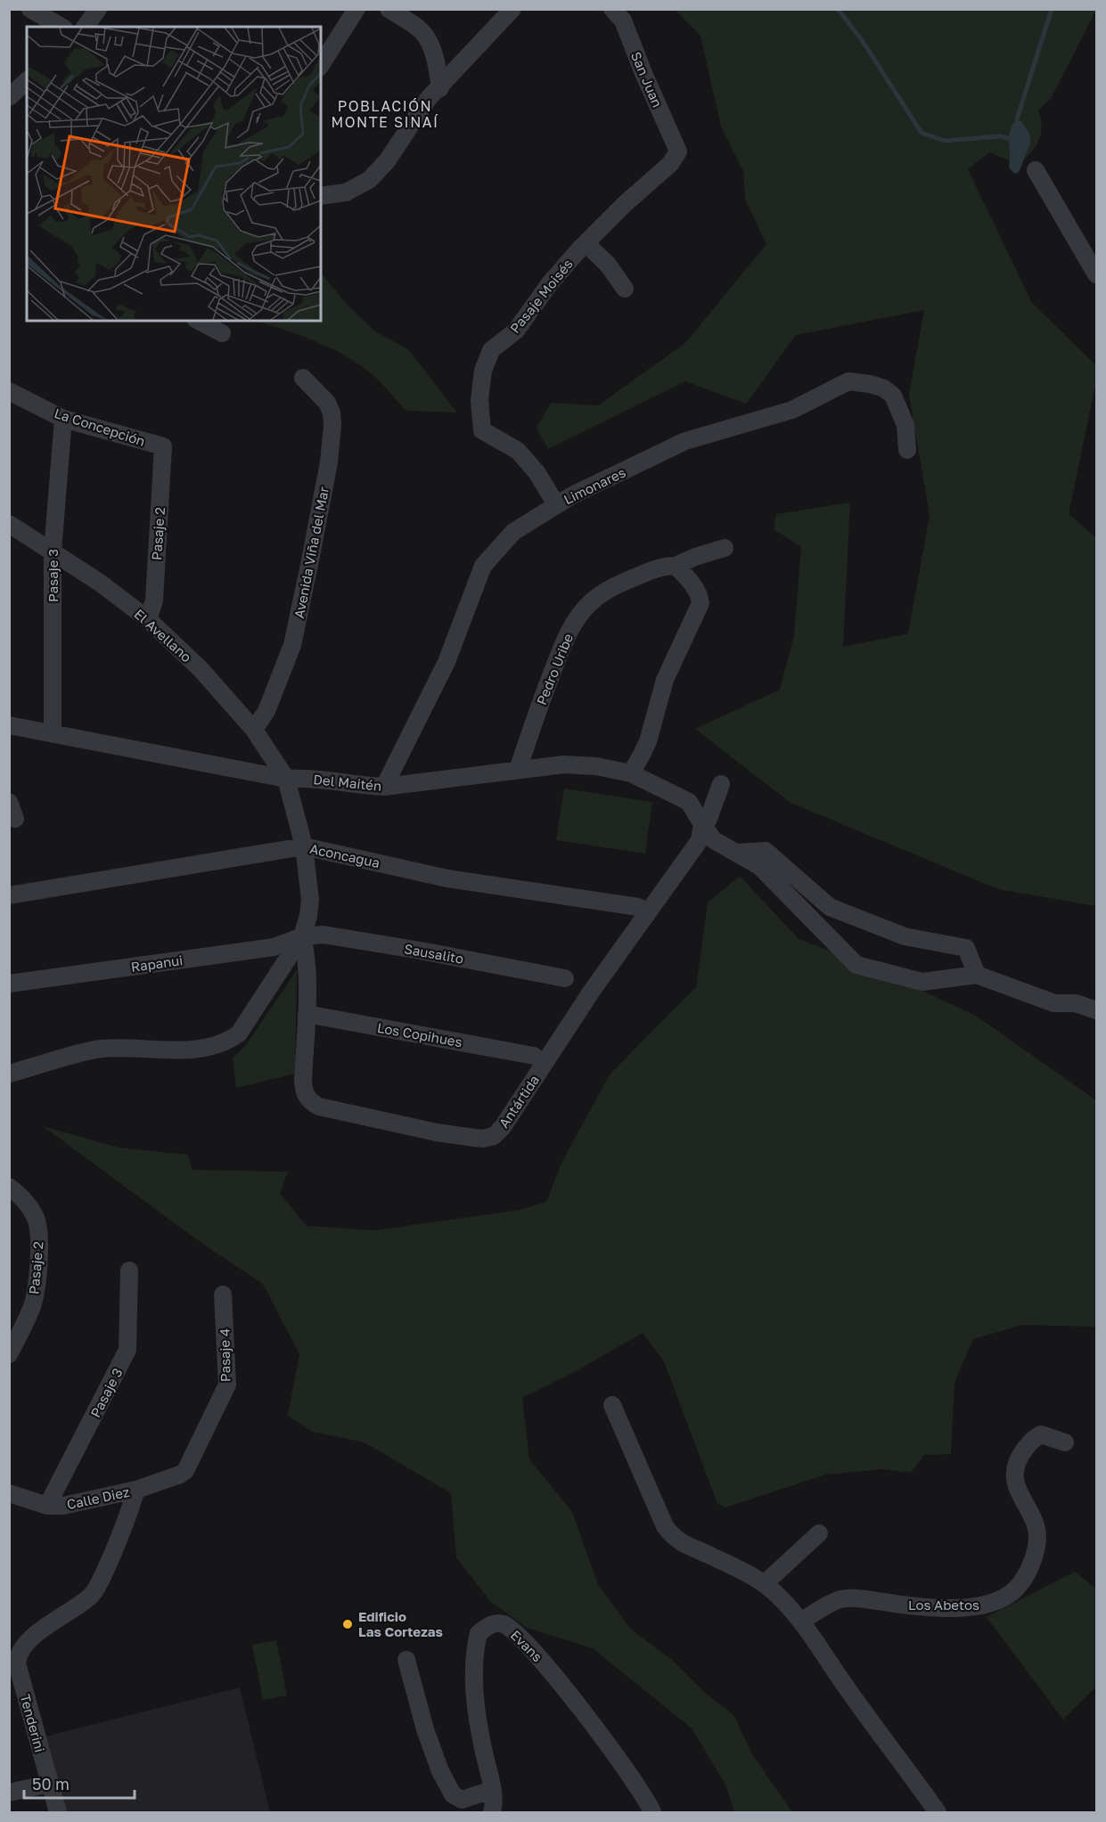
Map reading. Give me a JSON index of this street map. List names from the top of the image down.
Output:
{
  "streets": {
    "street": [
      "San Juan",
      "Pasaje Moisés",
      "La Concepción",
      "Limonares",
      "Pasaje 2",
      "Avenida Viña del Mar",
      "Pasaje 3",
      "El Avellano",
      "Pedro Uribe",
      "Del Maitén",
      "Aconcagua",
      "Sausalito",
      "Rapanui",
      "Los Copihues",
      "Antártida",
      "Pasaje 4",
      "Calle Diez",
      "Los Abetos",
      "Evans",
      "Tenderini"
    ]
  },
  "crossings": [
    ["San Juan", "Pasaje Moisés"],
    ["Pasaje Moisés", "Limonares"],
    ["La Concepción", "Pasaje 2"],
    ["La Concepción", "Pasaje 3"],
    ["Limonares", "Del Maitén"],
    ["Pasaje 2", "El Avellano"],
    ["Avenida Viña del Mar", "El Avellano"],
    ["Pasaje 3", "El Avellano"],
    ["Pasaje 3", "Del Maitén"],
    ["Pasaje 3", "Calle Diez"],
    ["El Avellano", "Del Maitén"],
    ["Pedro Uribe", "Del Maitén"],
    ["Del Maitén", "Antártida"],
    ["Aconcagua", "Antártida"],
    ["Sausalito", "Rapanui"],
    ["Sausalito", "Antártida"],
    ["Rapanui", "Antártida"],
    ["Los Copihues", "Antártida"],
    ["Pasaje 4", "Calle Diez"],
    ["Calle Diez", "Tenderini"]
  ],
  "districts": ["POBLACIÓN MONTE SINAÍ"],
  "places": ["Edificio Las Cortezas"],
  "scale_bar": "50 m"
}
